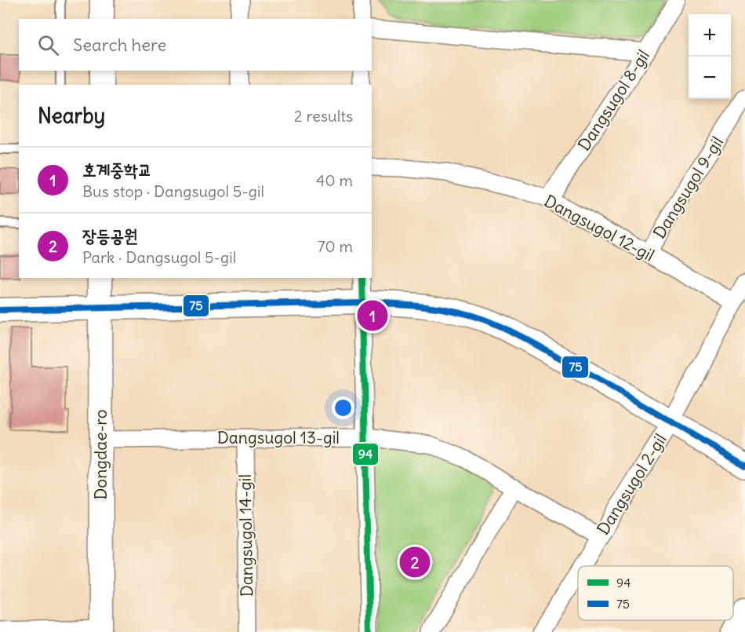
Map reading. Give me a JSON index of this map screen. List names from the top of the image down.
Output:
{
  "streets": {
    "street": [
      "Dangsugol 8-gil",
      "Dangsugol 9-gil",
      "Dangsugol 12-gil",
      "Dangsugol 13-gil",
      "Dongdae-ro",
      "Dangsugol 2-gil",
      "Dangsugol 14-gil"
    ]
  },
  "crossings": [
    ["Dangsugol 8-gil", "Dangsugol 12-gil"],
    ["Dangsugol 9-gil", "Dangsugol 12-gil"],
    ["Dangsugol 12-gil", "Dangsugol 2-gil"],
    ["Dangsugol 13-gil", "Dongdae-ro"],
    ["Dangsugol 13-gil", "Dangsugol 2-gil"],
    ["Dangsugol 13-gil", "Dangsugol 14-gil"]
  ],
  "lines": ["transit line 94", "transit line 75"],
  "legend": ["94", "75"],
  "page": {
    "map_buttons": ["+", "−"],
    "search": "Search here",
    "heading": ["Nearby", "2 results"],
    "list": [
      {
        "mark": "1",
        "name": "호계중학교",
        "note": "Bus stop · Dangsugol 5-gil",
        "value": "40 m"
      },
      {
        "mark": "2",
        "name": "장등공원",
        "note": "Park · Dangsugol 5-gil",
        "value": "70 m"
      }
    ],
    "pins": ["1", "2"]
  }
}
